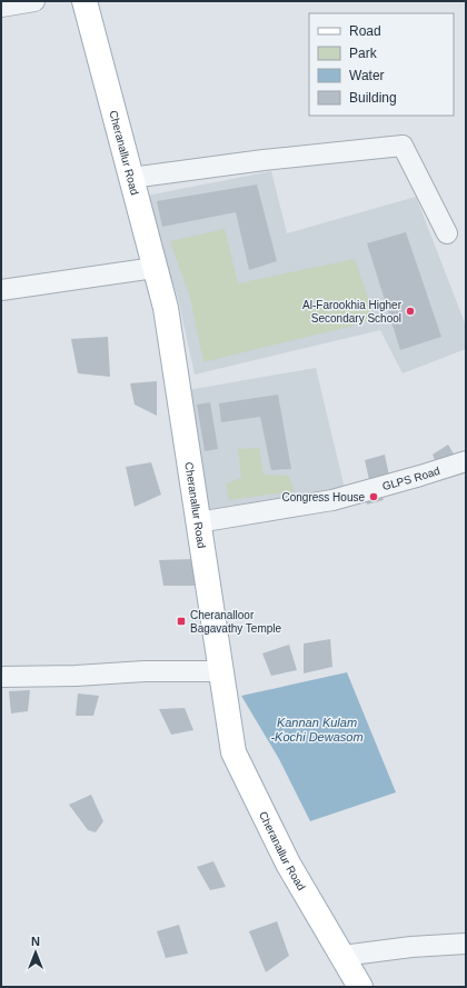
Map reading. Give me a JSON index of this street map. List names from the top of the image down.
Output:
{
  "streets": {
    "main road": ["Cheranallur Road"],
    "street": ["GLPS Road"]
  },
  "crossings": [
    ["Cheranallur Road", "GLPS Road"]
  ],
  "water": ["Kannan Kulam -Kochi Dewasom"],
  "places": {
    "other": ["Al-Farookhia Higher Secondary School", "Congress House"],
    "transit": ["Cheranalloor Bagavathy Temple"]
  },
  "legend": [
    "Road",
    "Park",
    "Water",
    "Building"
  ],
  "north": "top"
}
